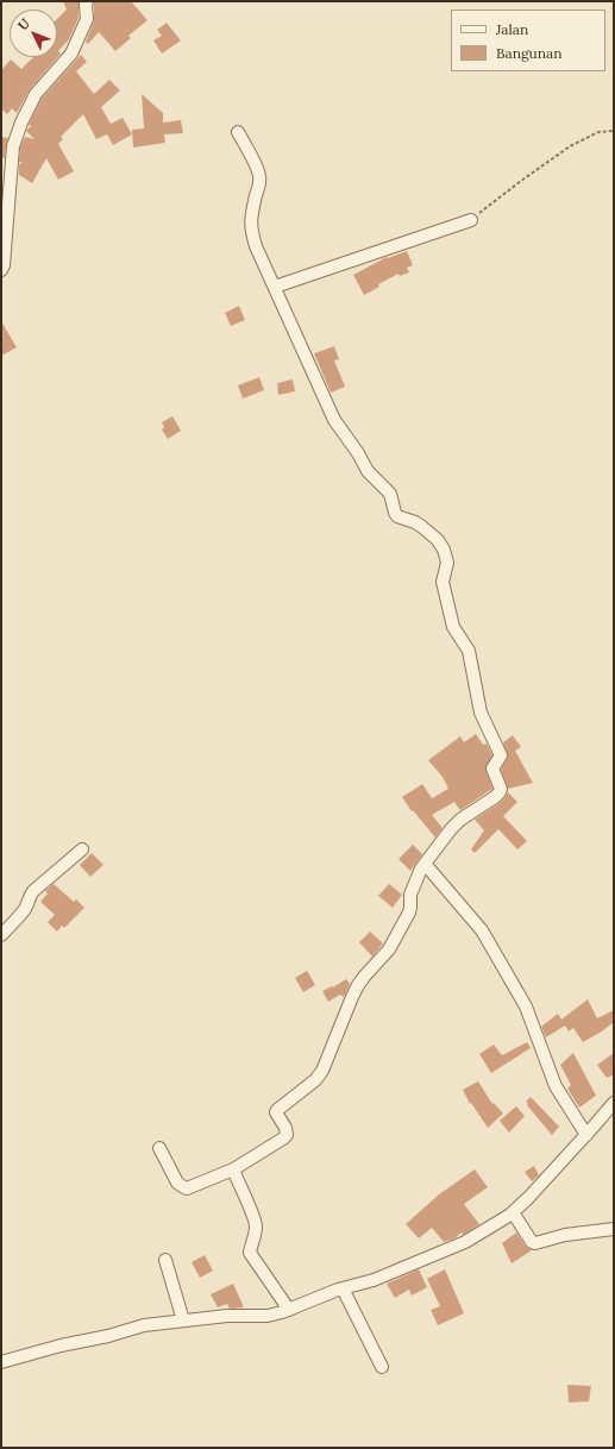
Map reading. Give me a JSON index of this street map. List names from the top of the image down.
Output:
{
  "legend": ["Jalan", "Bangunan"],
  "north": "top left"
}
